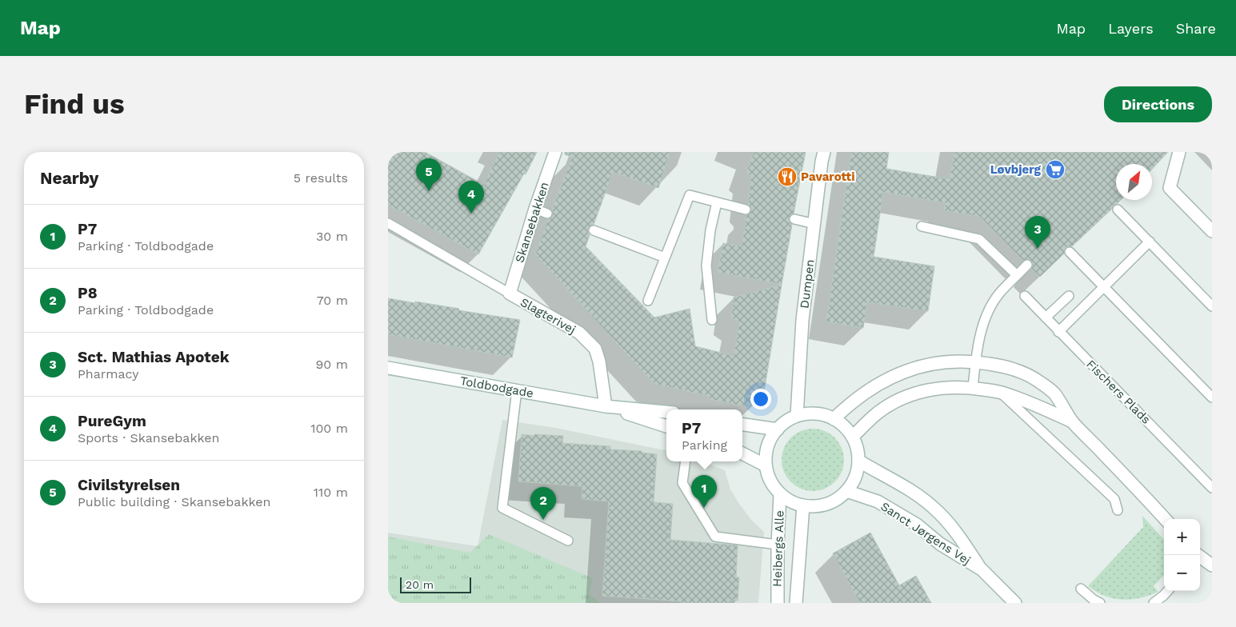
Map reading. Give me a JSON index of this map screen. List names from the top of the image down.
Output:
{
  "streets": {
    "street": [
      "Skansebakken",
      "Dumpen",
      "Slagterivej",
      "Toldbodgade",
      "Sanct Jørgens Vej",
      "Heibergs Alle"
    ],
    "lane": ["Fischers Plads"]
  },
  "crossings": [
    ["Skansebakken", "Slagterivej"],
    ["Dumpen", "Sanct Jørgens Vej"],
    ["Dumpen", "Heibergs Alle"],
    ["Slagterivej", "Toldbodgade"],
    ["Sanct Jørgens Vej", "Heibergs Alle"]
  ],
  "places": {
    "supermarket": ["Løvbjerg"],
    "restaurant": ["Pavarotti"]
  },
  "scale_bar": "20 m",
  "north": "top right",
  "page": {
    "header": "Map",
    "nav": ["Map", "Layers", "Share"],
    "buttons": "Directions",
    "title": "Find us",
    "heading": ["Nearby", "5 results"],
    "pins": [
      "5",
      "4",
      "3",
      "1",
      "2"
    ],
    "list": [
      {
        "mark": "1",
        "name": "P7",
        "note": "Parking · Toldbodgade",
        "value": "30 m"
      },
      {
        "mark": "2",
        "name": "P8",
        "note": "Parking · Toldbodgade",
        "value": "70 m"
      },
      {
        "mark": "3",
        "name": "Sct. Mathias Apotek",
        "note": "Pharmacy",
        "value": "90 m"
      },
      {
        "mark": "4",
        "name": "PureGym",
        "note": "Sports · Skansebakken",
        "value": "100 m"
      },
      {
        "mark": "5",
        "name": "Civilstyrelsen",
        "note": "Public building · Skansebakken",
        "value": "110 m"
      }
    ],
    "popup": ["P7", "Parking"],
    "map_buttons": ["+", "−"],
    "scale": "20 m"
  }
}
